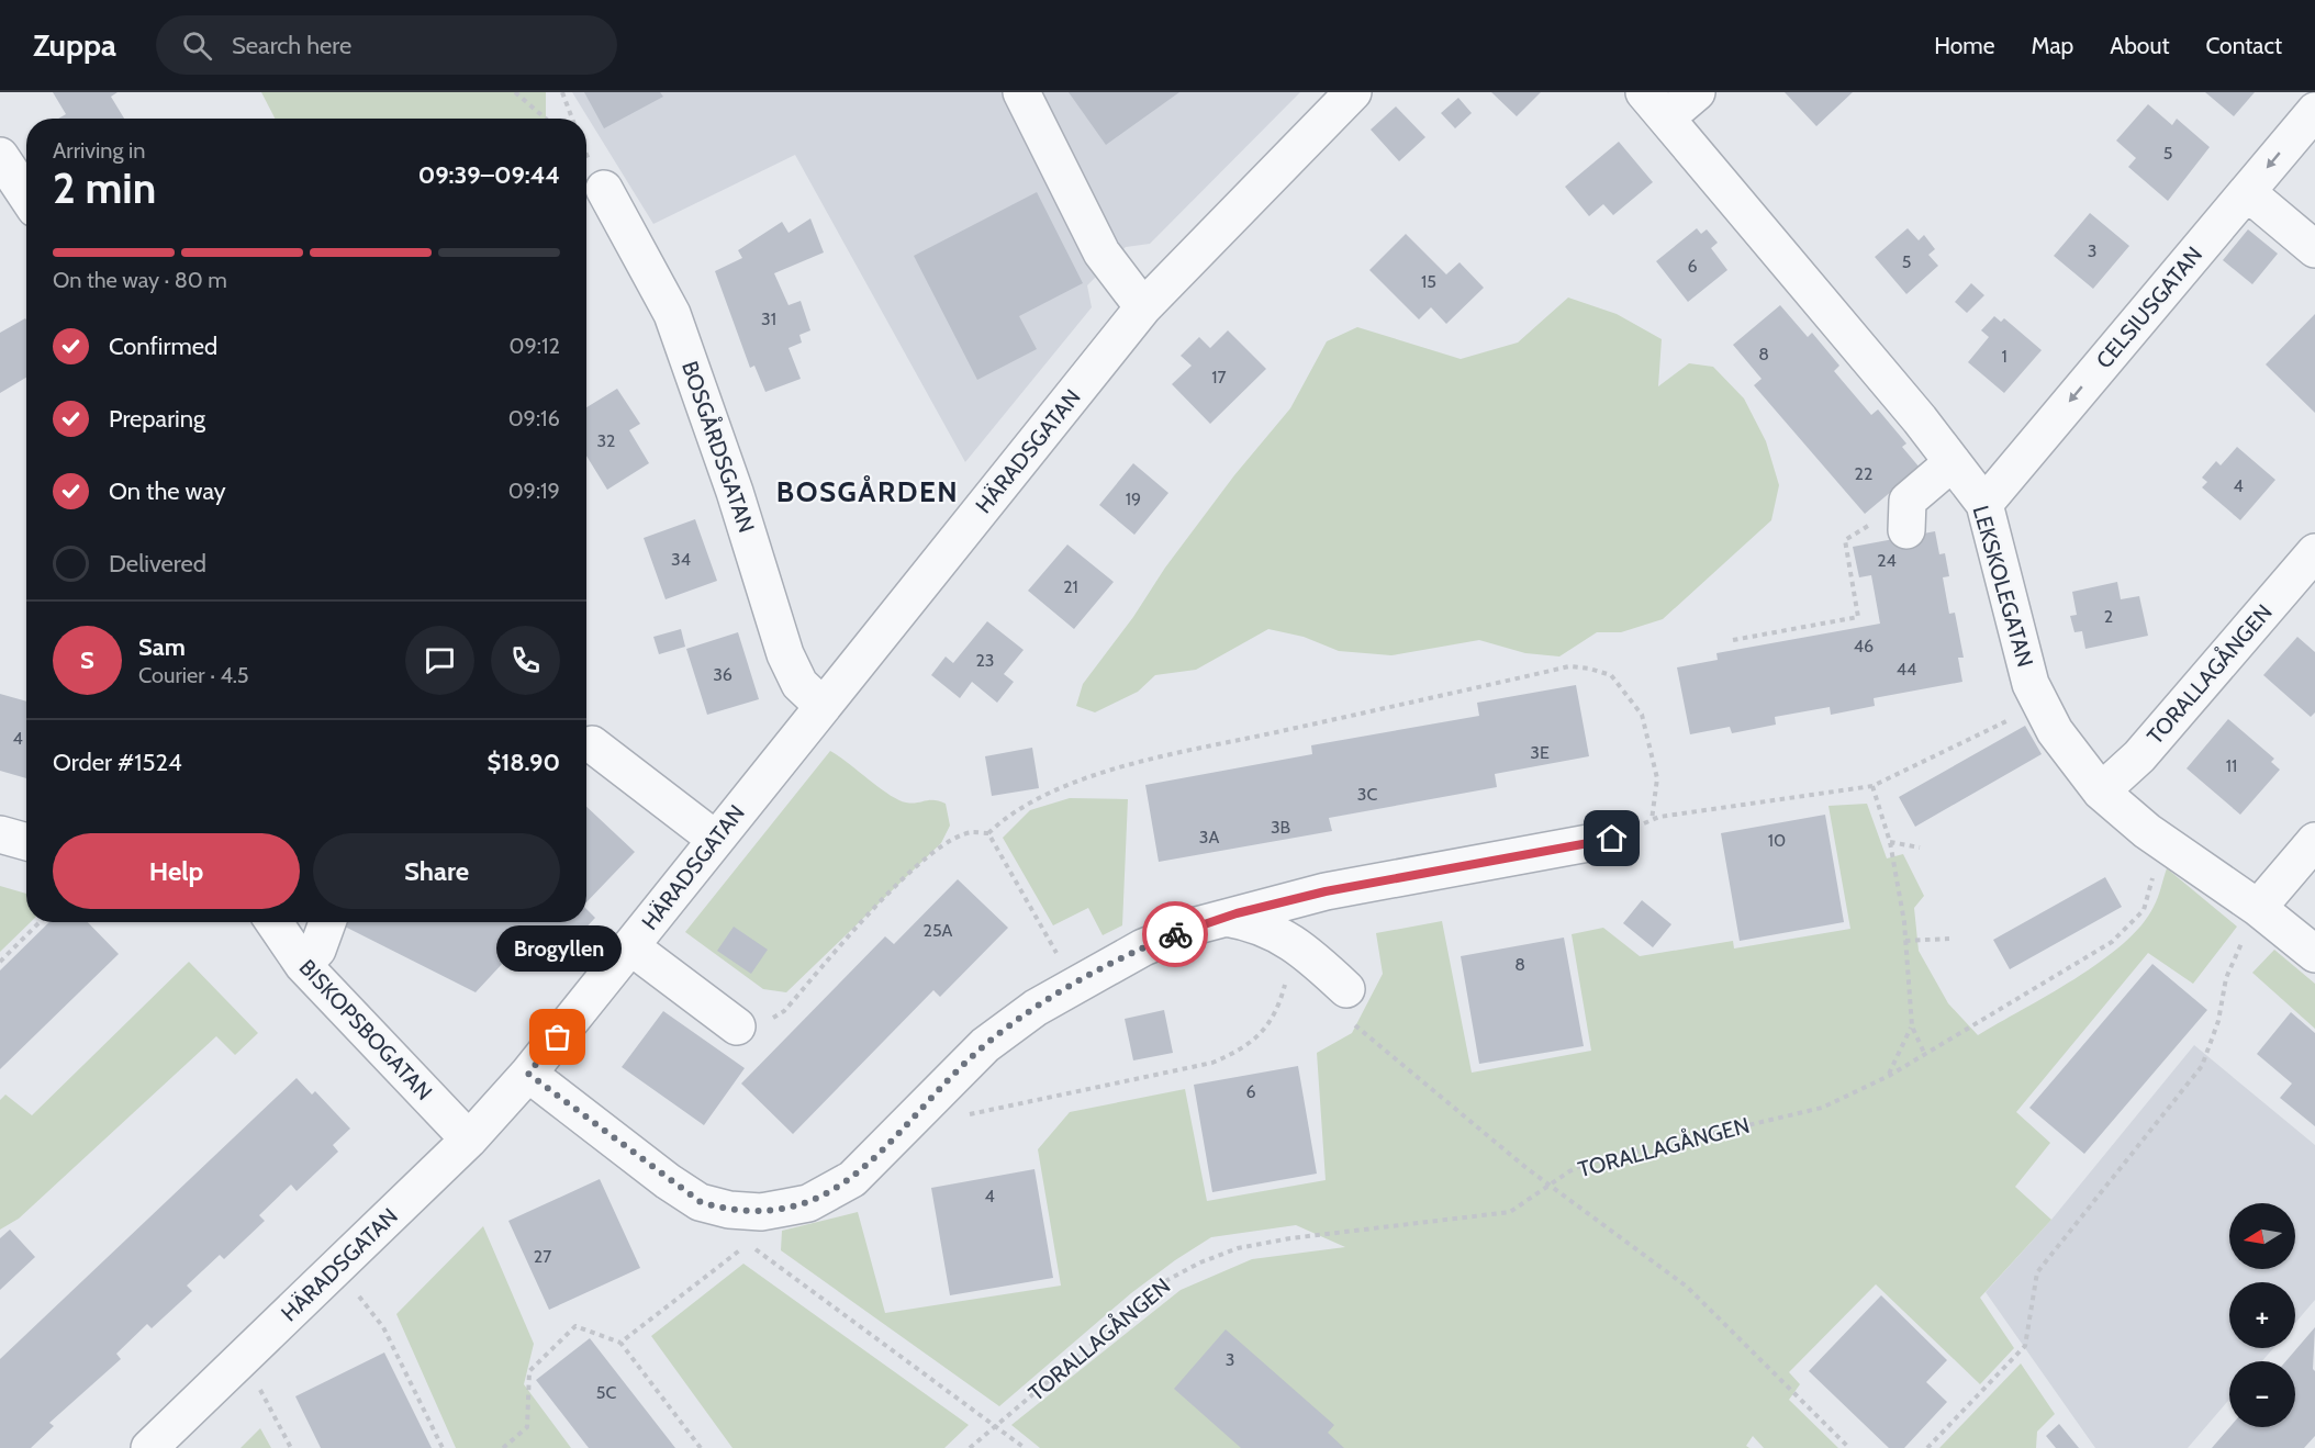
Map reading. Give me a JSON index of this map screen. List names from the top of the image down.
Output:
{
  "streets": {
    "street": [
      "CELSIUSGATAN",
      "BOSGÅRDSGATAN",
      "HÄRADSGATAN",
      "LEKSKOLEGATAN",
      "TORALLAGÅNGEN",
      "BISKOPSBOGATAN"
    ]
  },
  "crossings": [
    ["CELSIUSGATAN", "LEKSKOLEGATAN"],
    ["BOSGÅRDSGATAN", "HÄRADSGATAN"],
    ["HÄRADSGATAN", "BISKOPSBOGATAN"],
    ["LEKSKOLEGATAN", "TORALLAGÅNGEN"]
  ],
  "one_way": ["CELSIUSGATAN"],
  "districts": ["BOSGÅRDEN"],
  "places": ["Brogyllen"],
  "house_numbers": [
    "5",
    "3",
    "5",
    "6",
    "15",
    "31",
    "8",
    "1",
    "17",
    "32",
    "22",
    "4",
    "19",
    "34",
    "24",
    "21",
    "2",
    "46",
    "23",
    "44",
    "36",
    "4",
    "3E",
    "11",
    "3C",
    "3B",
    "3A",
    "10",
    "25A",
    "8",
    "6",
    "4",
    "27",
    "3",
    "5C"
  ],
  "north": "left",
  "page": {
    "header": "Zuppa",
    "search": "Search here",
    "nav": [
      "Home",
      "Map",
      "About",
      "Contact"
    ],
    "heading": ["2 min", "Arriving in", "09:39–09:44"],
    "panel": [
      "Sam",
      "Courier · 4.5",
      "Order #1524",
      "$18.90"
    ],
    "bar": "On the way · 80 m",
    "list": [
      ["Confirmed", "09:12"],
      ["Preparing", "09:16"],
      ["On the way", "09:19"],
      "Delivered"
    ],
    "round": "S",
    "buttons": ["Help", "Share"],
    "bubble": "Brogyllen",
    "map_buttons": ["+", "−"]
  }
}
